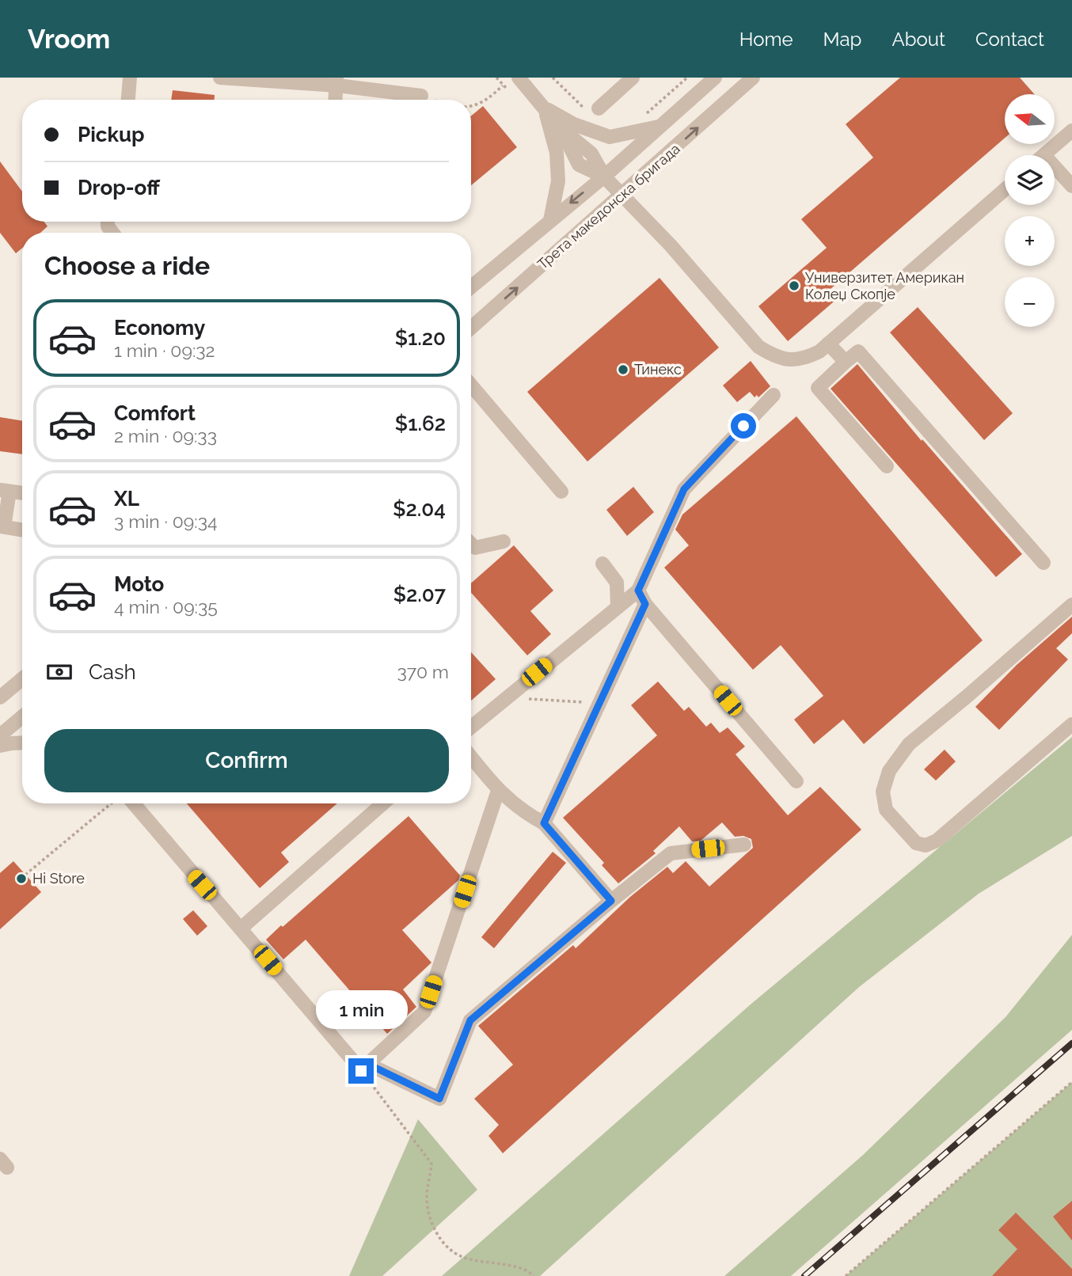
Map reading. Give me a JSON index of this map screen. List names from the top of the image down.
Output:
{
  "streets": {
    "street": ["Трета македонска бригада"]
  },
  "places": ["Универзитет Американ Колеџ Скопје", "Тинекс", "Hi Store"],
  "north": "left",
  "page": {
    "header": "Vroom",
    "nav": [
      "Home",
      "Map",
      "About",
      "Contact"
    ],
    "map_buttons": ["+", "−"],
    "banner": ["Pickup", "Drop-off"],
    "heading": "Choose a ride",
    "list": [
      {
        "name": "Economy",
        "note": "1 min · 09:32",
        "value": "$1.20"
      },
      {
        "name": "Comfort",
        "note": "2 min · 09:33",
        "value": "$1.62"
      },
      {
        "name": "XL",
        "note": "3 min · 09:34",
        "value": "$2.04"
      },
      {
        "name": "Moto",
        "note": "4 min · 09:35",
        "value": "$2.07"
      }
    ],
    "pay": ["Cash", "370 m"],
    "buttons": "Confirm",
    "bubble": "1 min"
  }
}
